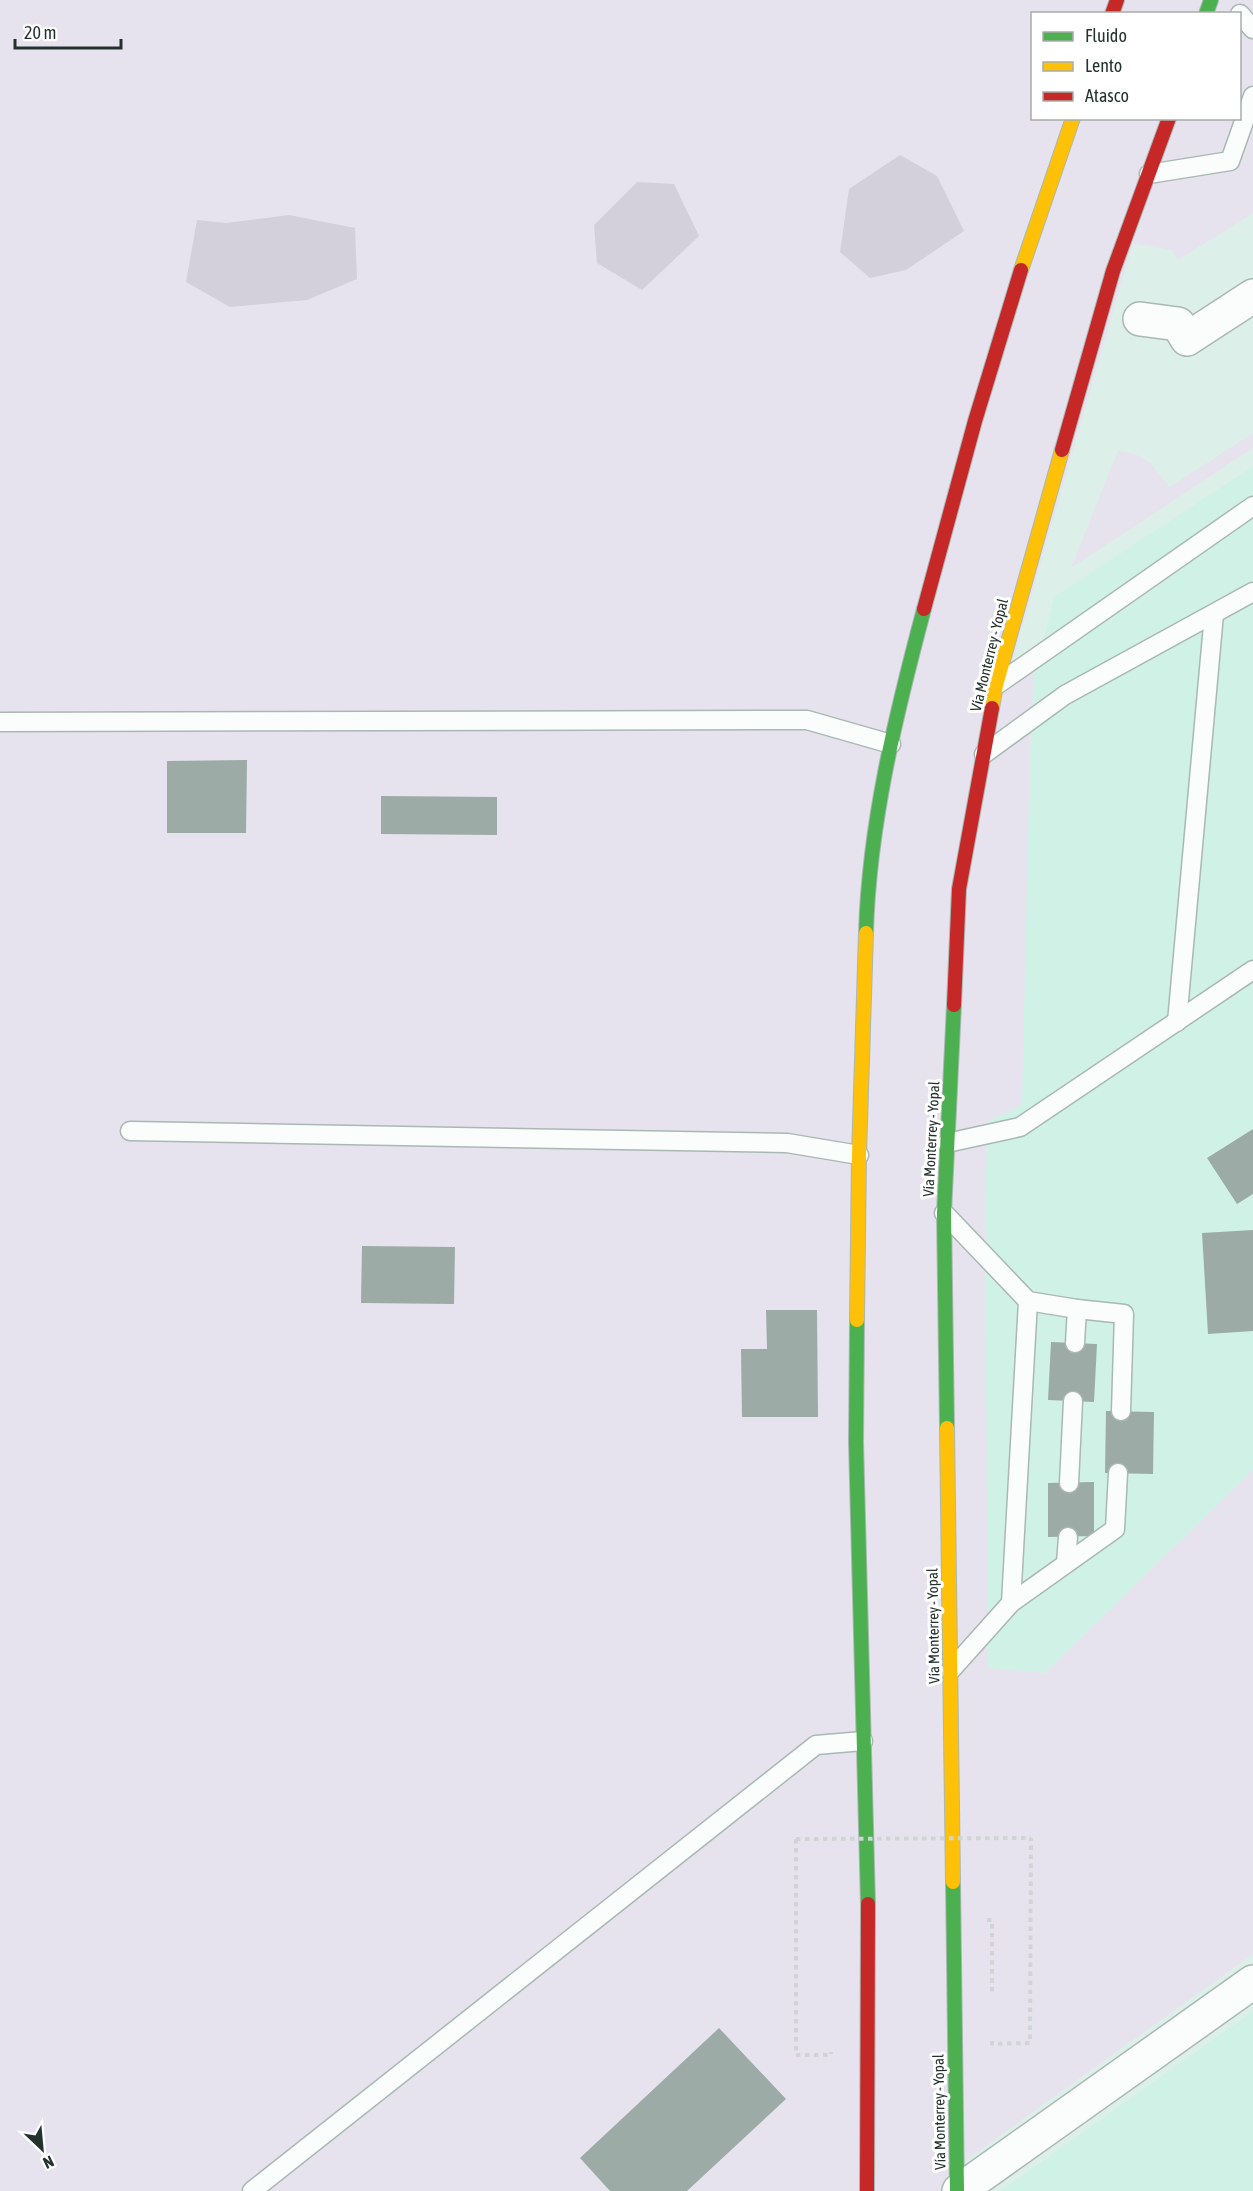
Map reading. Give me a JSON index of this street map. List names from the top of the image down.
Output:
{
  "streets": {
    "main road": ["Vía Monterrey - Yopal"]
  },
  "legend": ["Fluido", "Lento", "Atasco"],
  "scale_bar": "20 m",
  "north": "bottom right"
}
